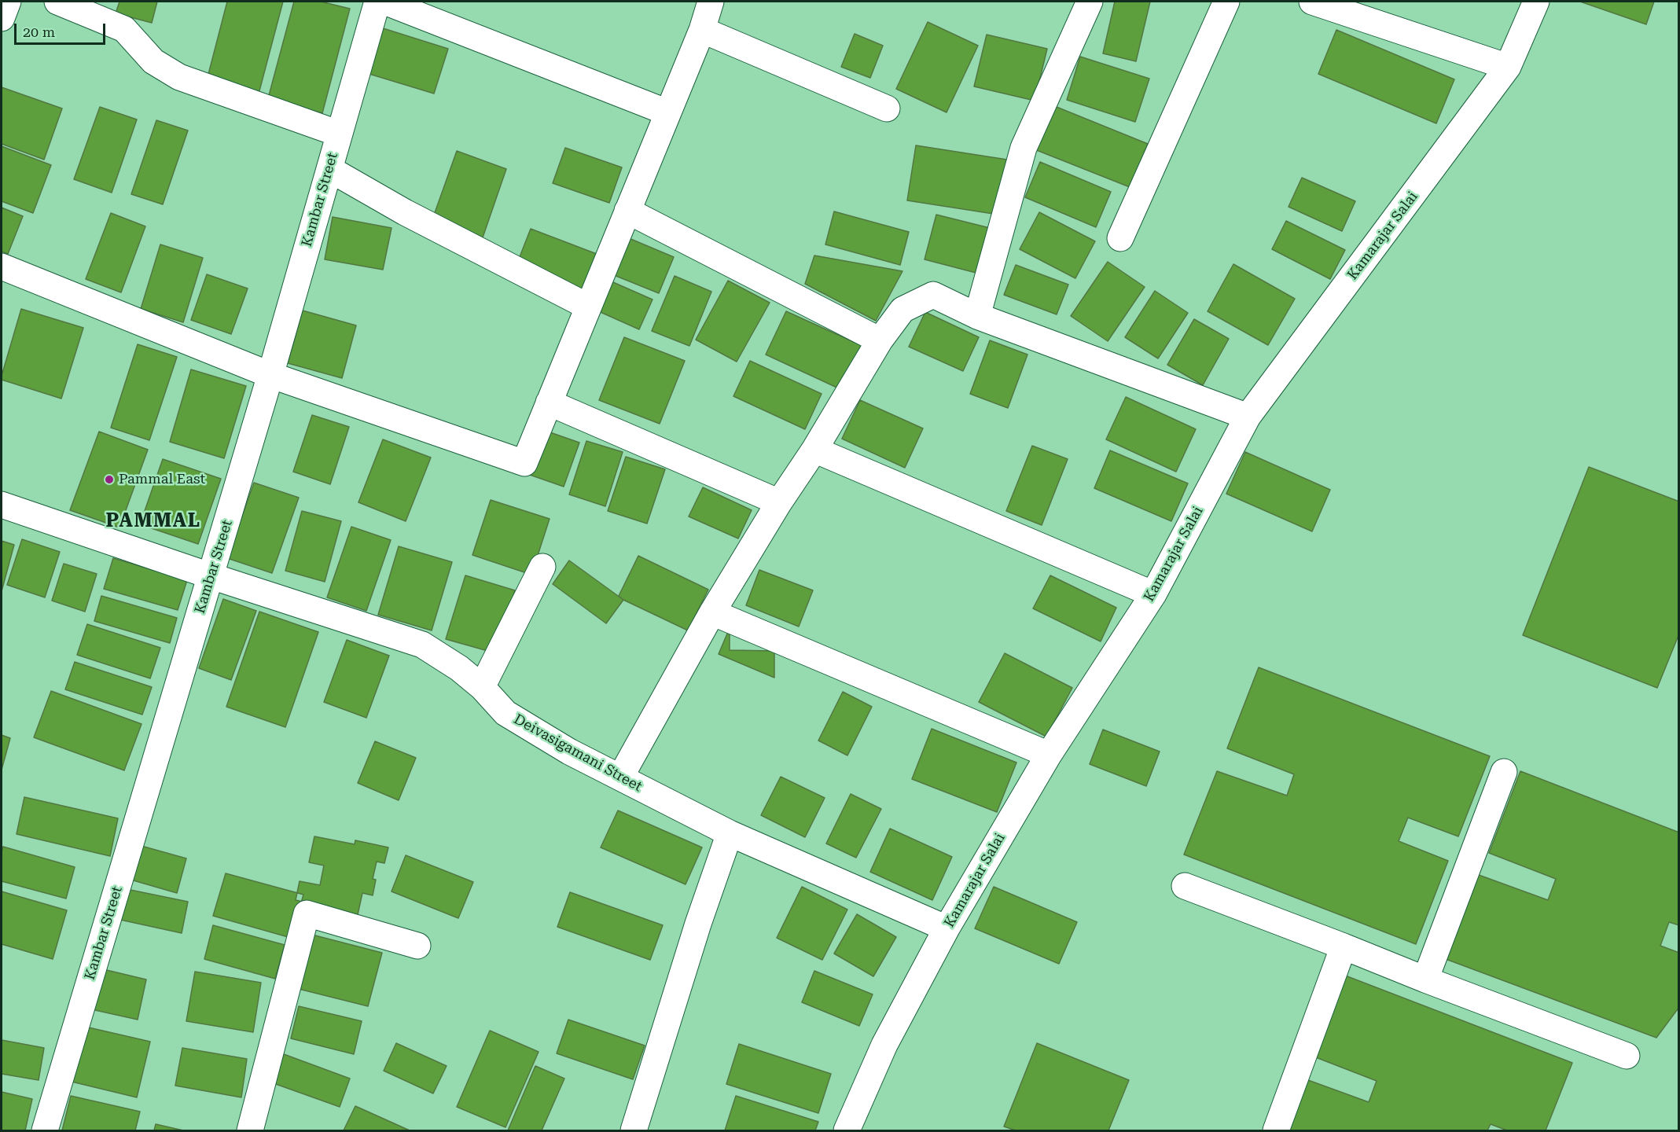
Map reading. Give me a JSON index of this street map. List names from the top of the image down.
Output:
{
  "streets": {
    "street": ["Kambar Street", "Kamarajar Salai", "Deivasigamani Street"]
  },
  "crossings": [
    ["Kambar Street", "Deivasigamani Street"],
    ["Kamarajar Salai", "Deivasigamani Street"]
  ],
  "districts": ["PAMMAL"],
  "places": ["Pammal East"],
  "scale_bar": "20 m"
}
